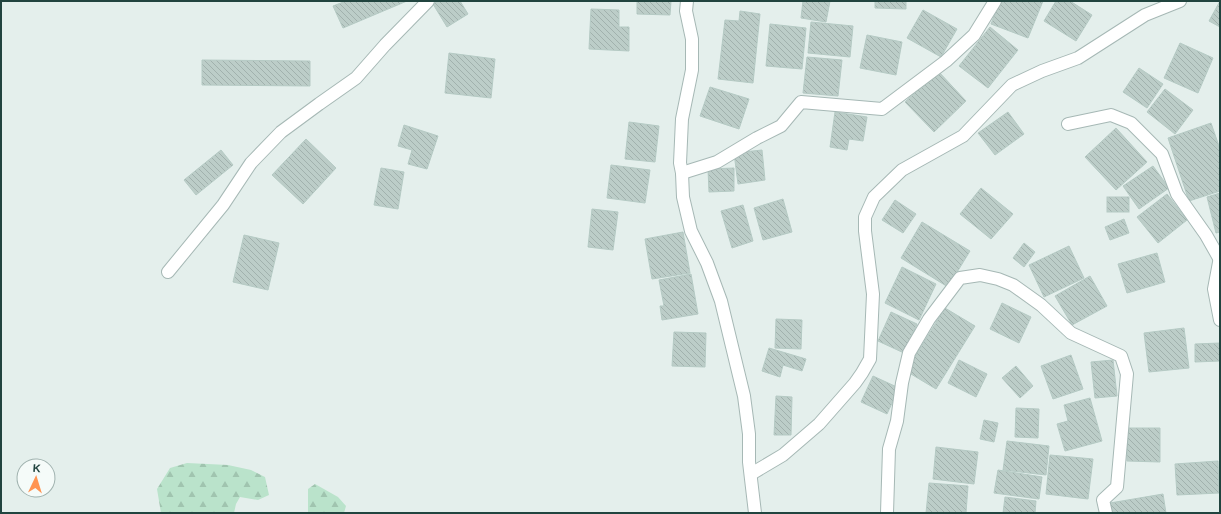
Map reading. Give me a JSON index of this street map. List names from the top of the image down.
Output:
{
  "north": "top"
}
